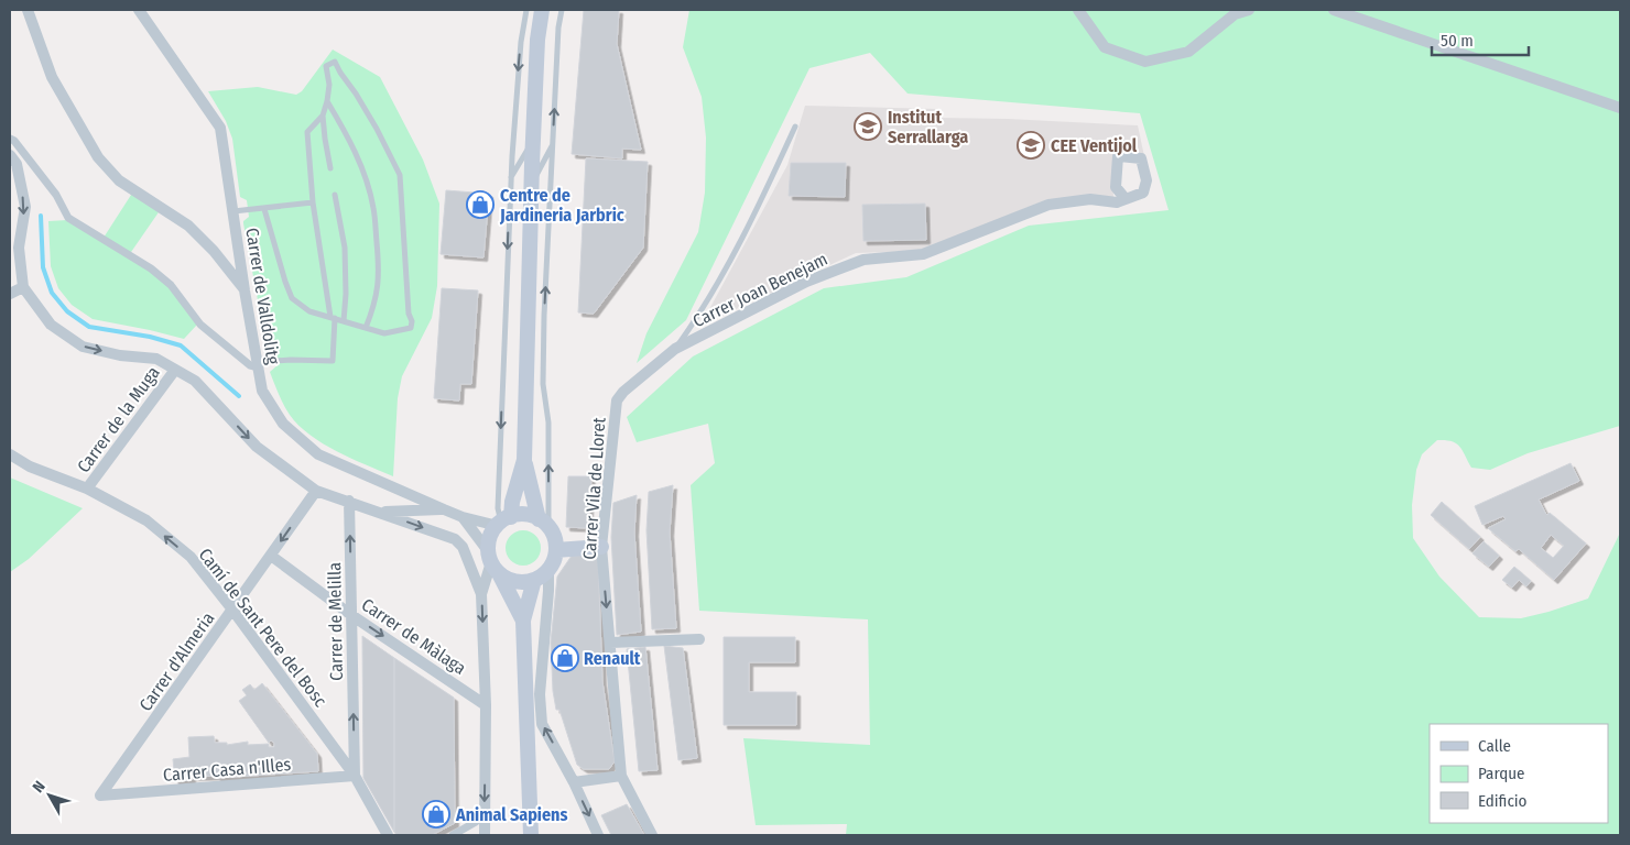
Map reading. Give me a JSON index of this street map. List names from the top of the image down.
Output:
{
  "streets": {
    "street": [
      "Carrer Joan Benejam",
      "Carrer de Valldolitg",
      "Carrer de la Muga",
      "Carrer Vila de Lloret",
      "Carrer de Melilla",
      "Camí de Sant Pere del Bosc",
      "Carrer de Màlaga",
      "Carrer d'Almeria",
      "Carrer Casa n'Illes"
    ]
  },
  "crossings": [
    ["Carrer Joan Benejam", "Carrer Vila de Lloret"],
    ["Carrer de la Muga", "Camí de Sant Pere del Bosc"],
    ["Carrer de Melilla", "Camí de Sant Pere del Bosc"],
    ["Carrer de Melilla", "Carrer de Màlaga"],
    ["Carrer de Melilla", "Carrer Casa n'Illes"],
    ["Camí de Sant Pere del Bosc", "Carrer d'Almeria"],
    ["Camí de Sant Pere del Bosc", "Carrer Casa n'Illes"],
    ["Carrer de Màlaga", "Carrer d'Almeria"],
    ["Carrer d'Almeria", "Carrer Casa n'Illes"]
  ],
  "one_way": ["Carrer de Melilla", "Carrer de Màlaga"],
  "places": {
    "school or university": ["Institut Serrallarga", "CEE Ventijol"],
    "shop": ["Centre de Jardineria Jarbric", "Renault", "Animal Sapiens"]
  },
  "legend": ["Calle", "Parque", "Edificio"],
  "scale_bar": "50 m",
  "north": "top left"
}
